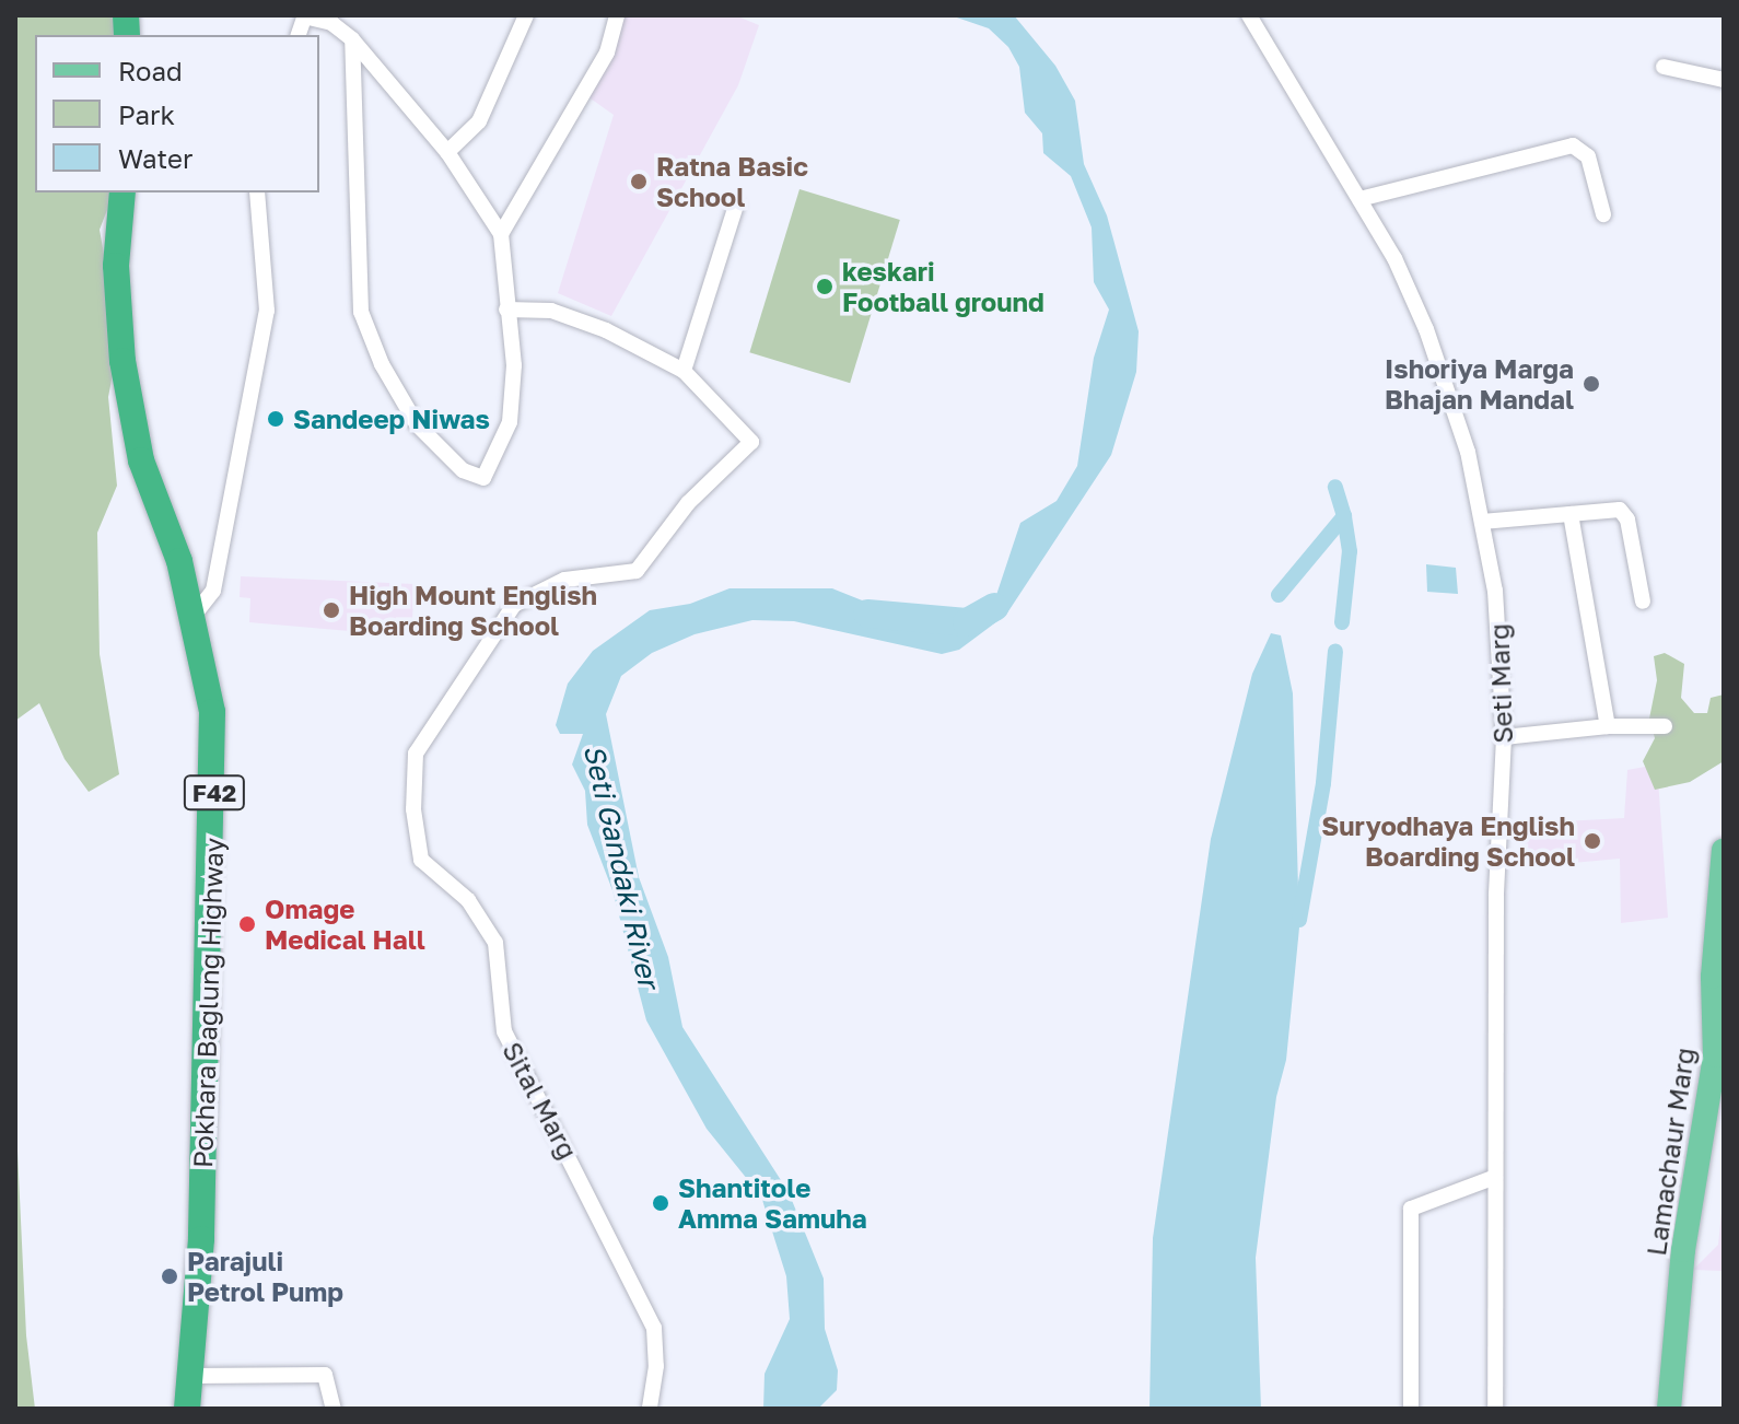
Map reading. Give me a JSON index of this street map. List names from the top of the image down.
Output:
{
  "streets": {
    "highway": ["F42", "Pokhara Baglung Highway"],
    "main road": ["Lamachaur Marg"],
    "street": ["Seti Marg", "Sital Marg"]
  },
  "water": ["Seti Gandaki River"],
  "places": [
    "Ratna Basic School",
    "keskari Football ground",
    "Ishoriya Marga Bhajan Mandal",
    "Sandeep Niwas",
    "High Mount English Boarding School",
    "Suryodhaya English Boarding School",
    "Omage Medical Hall",
    "Shantitole Amma Samuha",
    "Parajuli Petrol Pump"
  ],
  "legend": ["Road", "Park", "Water"]
}
